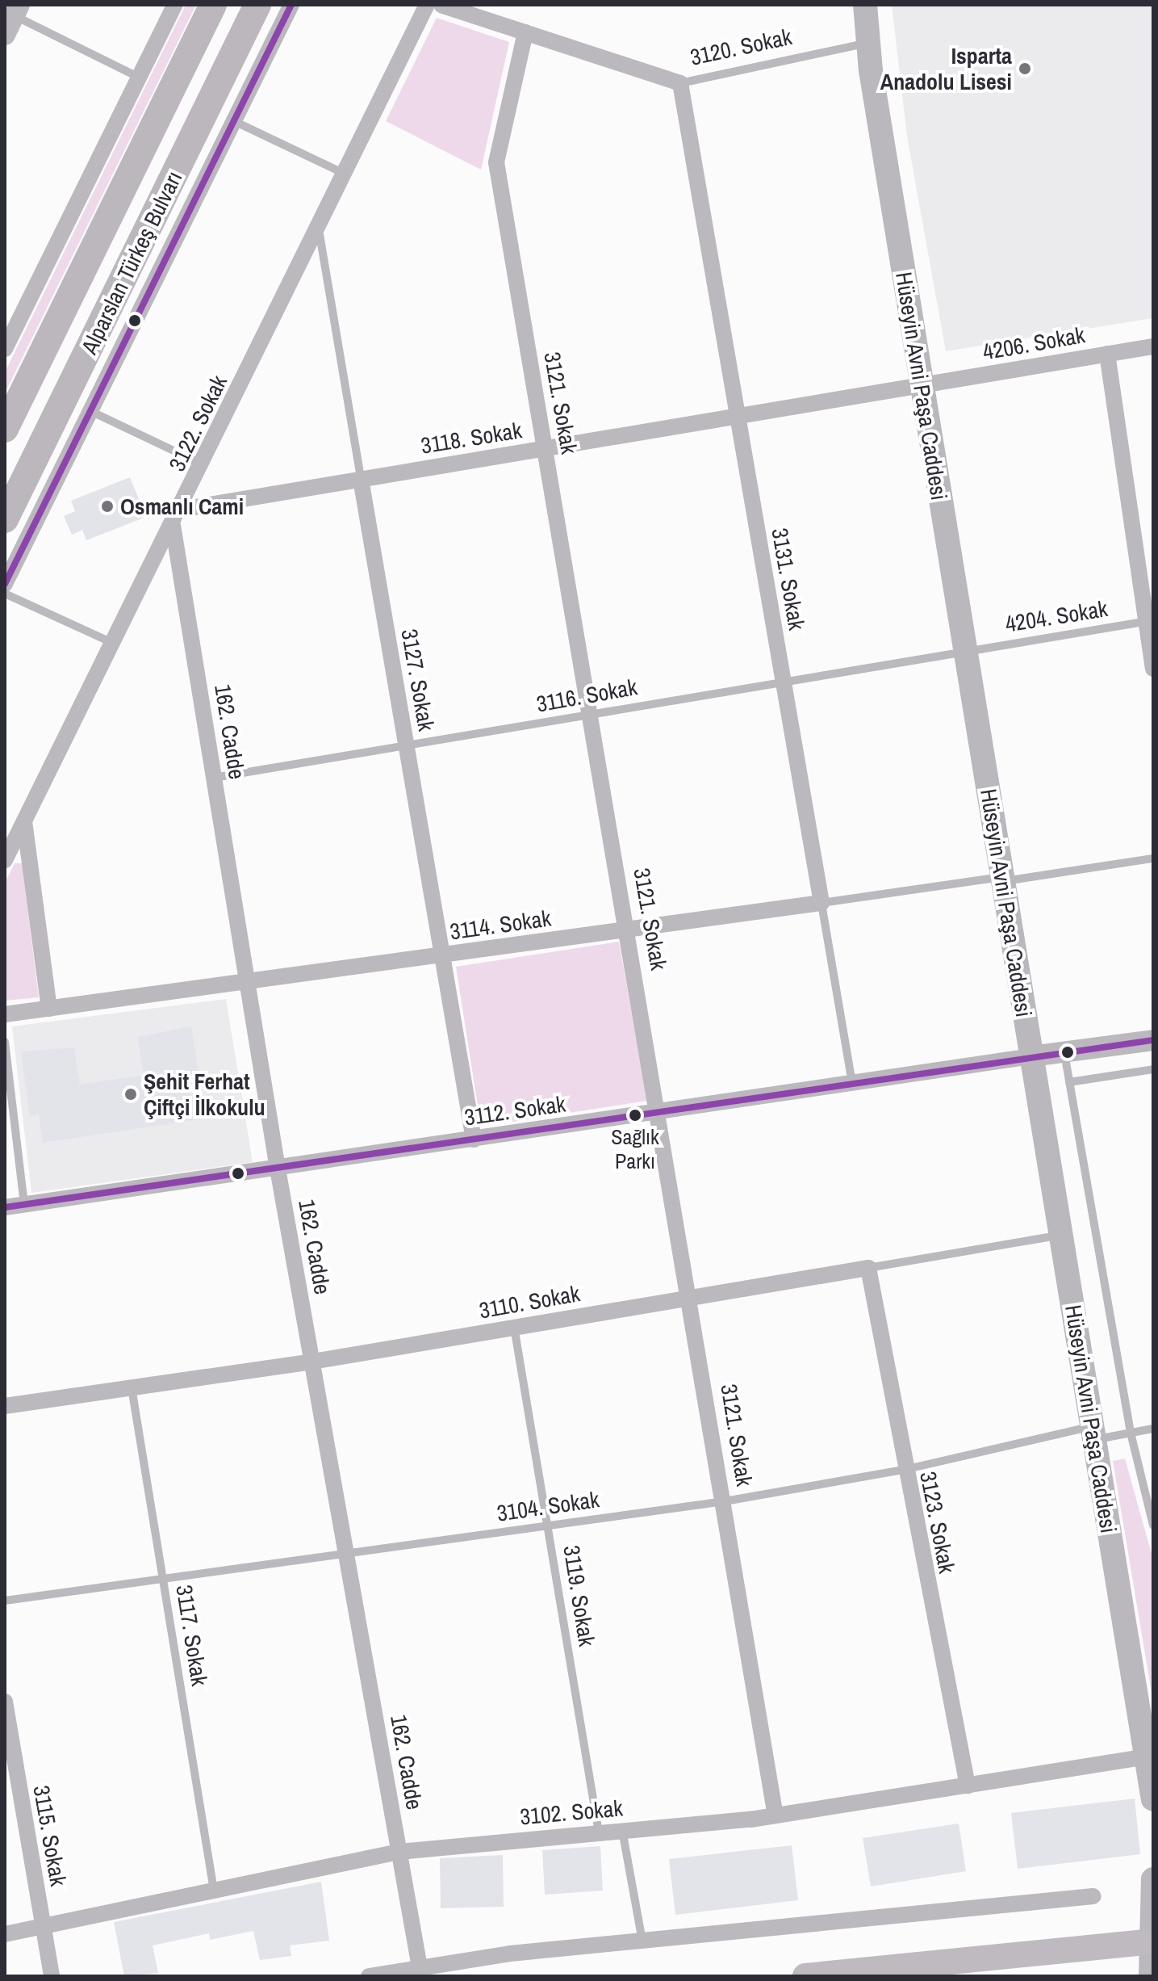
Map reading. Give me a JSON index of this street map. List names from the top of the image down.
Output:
{
  "streets": {
    "highway": ["Alparslan Türkeş Bulvarı"],
    "main road": ["Hüseyin Avni Paşa Caddesi"],
    "street": [
      "3120. Sokak",
      "4206. Sokak",
      "3121. Sokak",
      "3122. Sokak",
      "3118. Sokak",
      "3131. Sokak",
      "3127. Sokak",
      "162. Cadde",
      "3114. Sokak",
      "3112. Sokak",
      "3110. Sokak",
      "3123. Sokak",
      "3102. Sokak",
      "3115. Sokak"
    ],
    "lane": [
      "4204. Sokak",
      "3116. Sokak",
      "3104. Sokak",
      "3119. Sokak",
      "3117. Sokak"
    ]
  },
  "crossings": [
    ["3120. Sokak", "Hüseyin Avni Paşa Caddesi"],
    ["3120. Sokak", "3121. Sokak"],
    ["3120. Sokak", "3131. Sokak"],
    ["4206. Sokak", "Hüseyin Avni Paşa Caddesi"],
    ["4206. Sokak", "3118. Sokak"],
    ["Hüseyin Avni Paşa Caddesi", "3118. Sokak"],
    ["Hüseyin Avni Paşa Caddesi", "4204. Sokak"],
    ["Hüseyin Avni Paşa Caddesi", "3116. Sokak"],
    ["Hüseyin Avni Paşa Caddesi", "3114. Sokak"],
    ["Hüseyin Avni Paşa Caddesi", "3112. Sokak"],
    ["Hüseyin Avni Paşa Caddesi", "3110. Sokak"],
    ["Hüseyin Avni Paşa Caddesi", "3104. Sokak"],
    ["Hüseyin Avni Paşa Caddesi", "3102. Sokak"],
    ["3121. Sokak", "3118. Sokak"],
    ["3121. Sokak", "3116. Sokak"],
    ["3121. Sokak", "3114. Sokak"],
    ["3121. Sokak", "3112. Sokak"],
    ["3121. Sokak", "3110. Sokak"],
    ["3121. Sokak", "3104. Sokak"],
    ["3121. Sokak", "3102. Sokak"],
    ["3122. Sokak", "3118. Sokak"],
    ["3122. Sokak", "3127. Sokak"],
    ["3122. Sokak", "162. Cadde"],
    ["3118. Sokak", "3131. Sokak"],
    ["3118. Sokak", "3127. Sokak"],
    ["3131. Sokak", "3116. Sokak"],
    ["3131. Sokak", "3114. Sokak"],
    ["3131. Sokak", "3112. Sokak"],
    ["4204. Sokak", "3116. Sokak"],
    ["3127. Sokak", "3116. Sokak"],
    ["3127. Sokak", "3114. Sokak"],
    ["3127. Sokak", "3112. Sokak"],
    ["3116. Sokak", "162. Cadde"],
    ["162. Cadde", "3114. Sokak"],
    ["162. Cadde", "3112. Sokak"],
    ["162. Cadde", "3110. Sokak"],
    ["162. Cadde", "3104. Sokak"],
    ["162. Cadde", "3102. Sokak"],
    ["3110. Sokak", "3123. Sokak"],
    ["3110. Sokak", "3119. Sokak"],
    ["3110. Sokak", "3117. Sokak"],
    ["3104. Sokak", "3123. Sokak"],
    ["3104. Sokak", "3119. Sokak"],
    ["3104. Sokak", "3117. Sokak"],
    ["3123. Sokak", "3102. Sokak"],
    ["3119. Sokak", "3102. Sokak"],
    ["3117. Sokak", "3102. Sokak"],
    ["3102. Sokak", "3115. Sokak"]
  ],
  "places": [
    "Isparta Anadolu Lisesi",
    "Osmanlı Cami",
    "Şehit Ferhat Çiftçi İlkokulu",
    "Sağlık Parkı"
  ]
}
